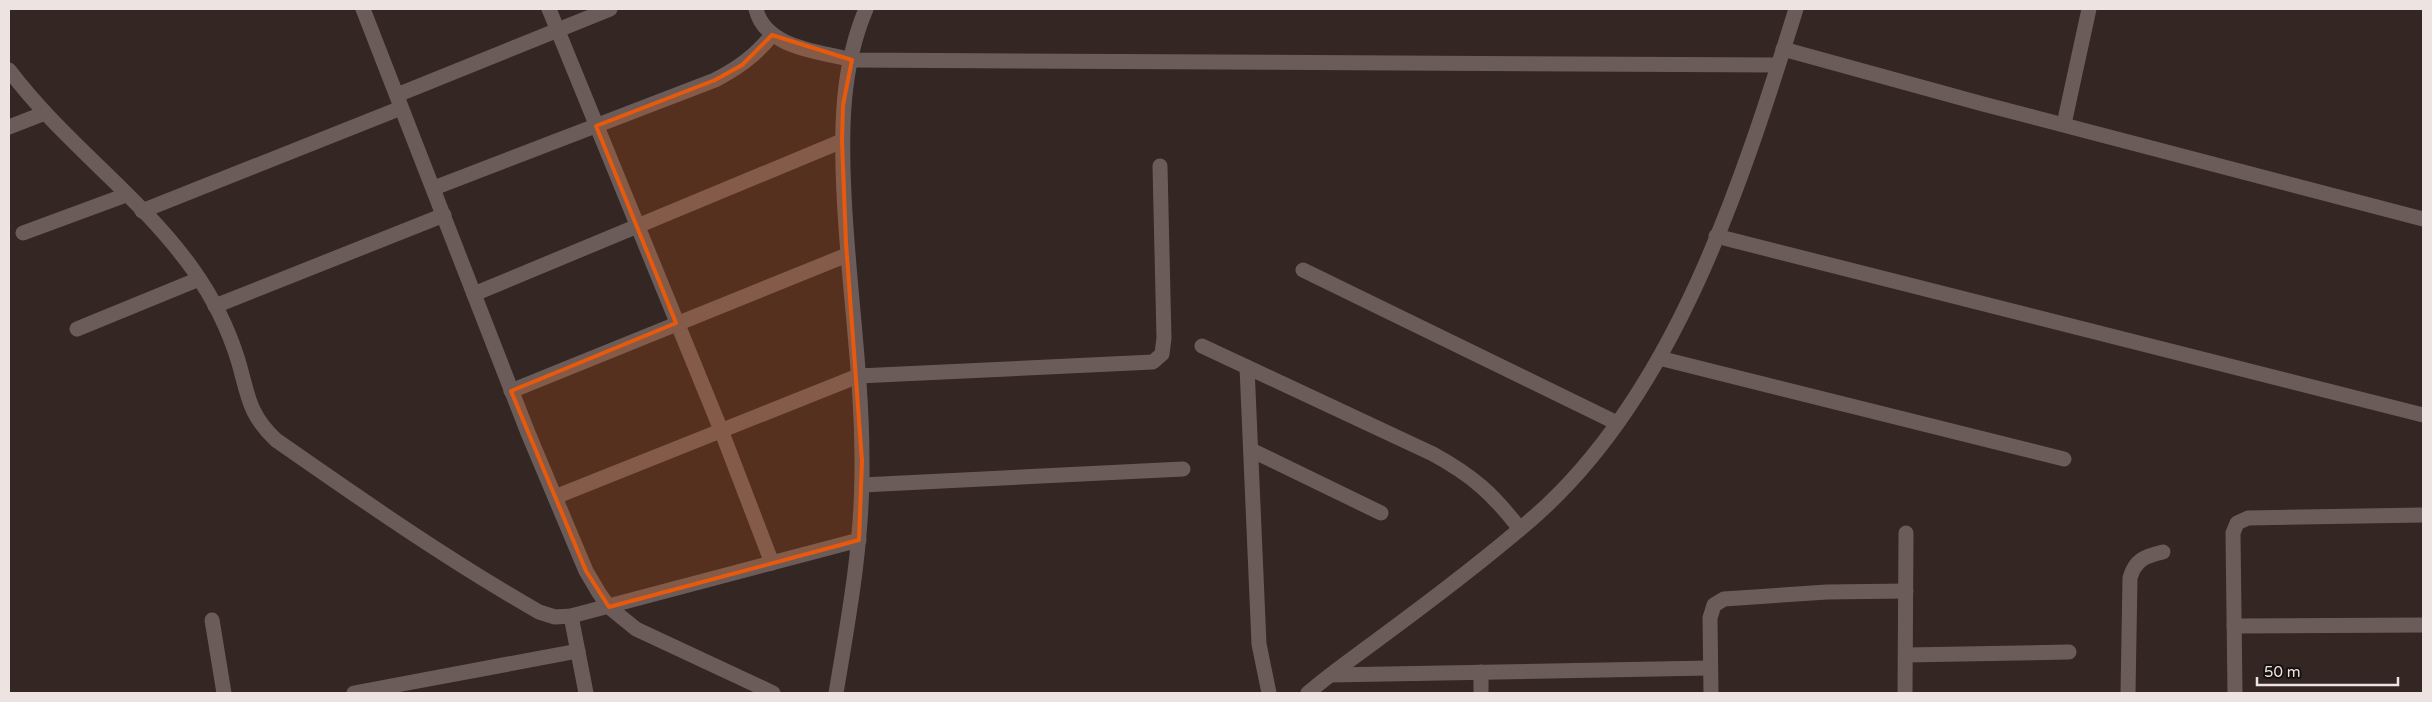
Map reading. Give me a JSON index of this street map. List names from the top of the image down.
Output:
{
  "scale_bar": "50 m"
}
